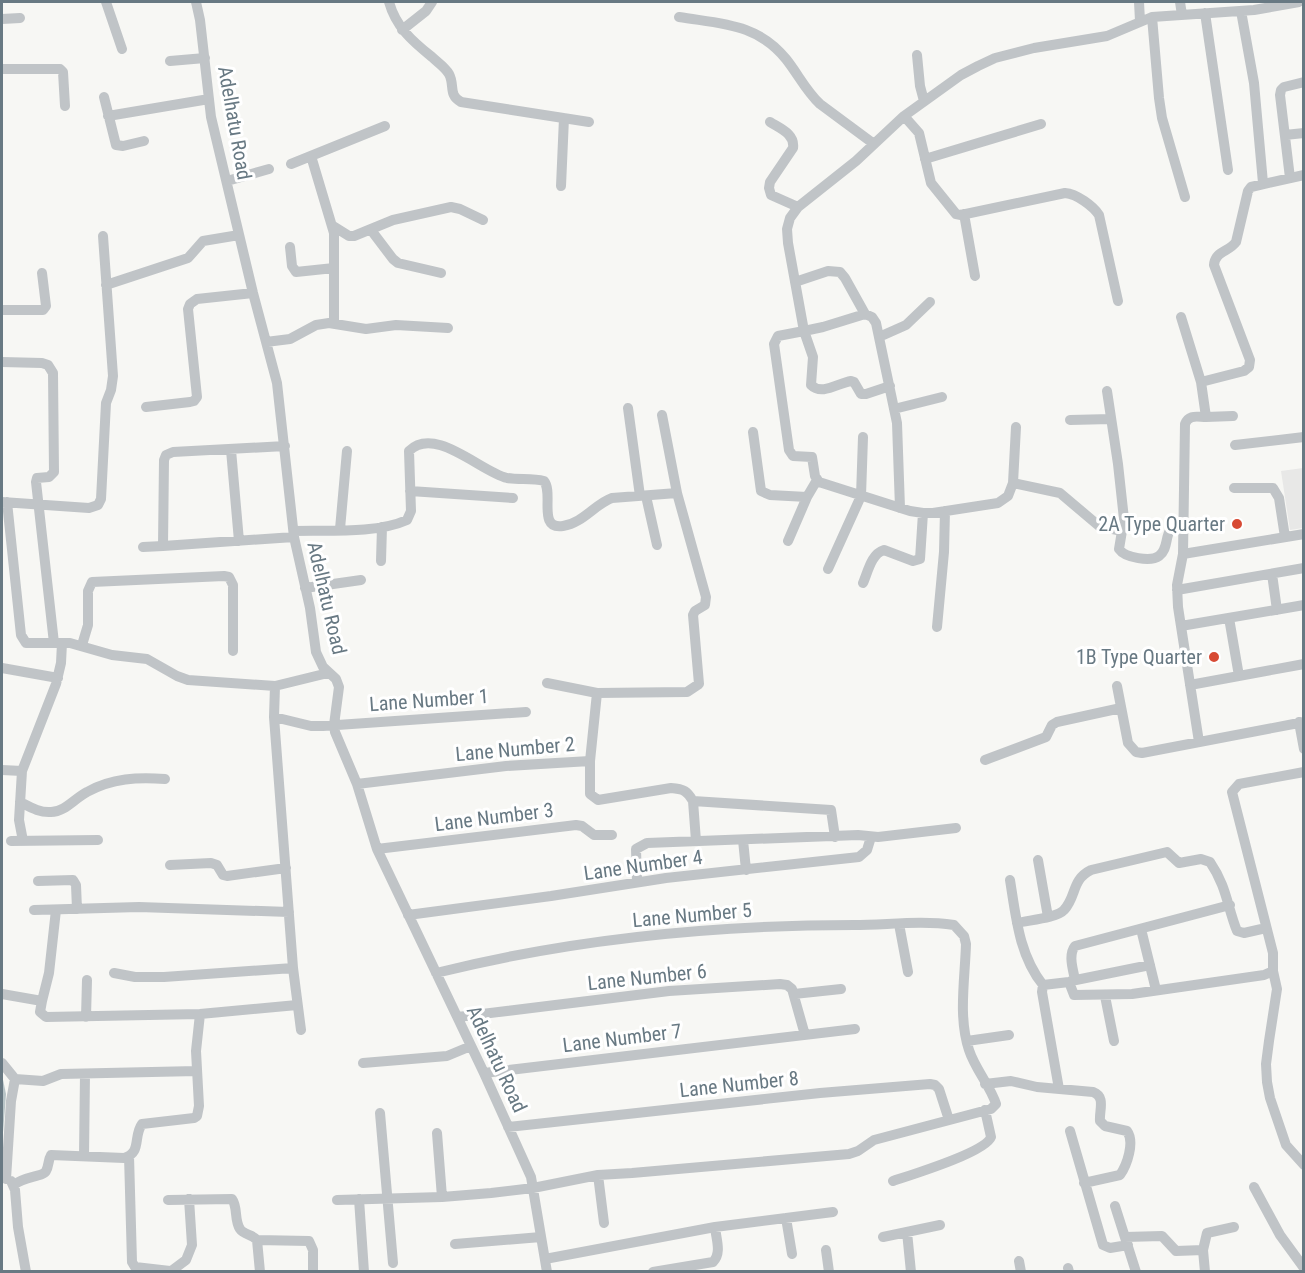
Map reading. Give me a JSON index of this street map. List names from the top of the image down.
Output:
{
  "streets": {
    "street": [
      "Adelhatu Road",
      "Lane Number 1",
      "Lane Number 2",
      "Lane Number 3",
      "Lane Number 4",
      "Lane Number 5",
      "Lane Number 6",
      "Lane Number 7",
      "Lane Number 8"
    ]
  },
  "crossings": [
    ["Adelhatu Road", "Lane Number 1"],
    ["Adelhatu Road", "Lane Number 2"],
    ["Adelhatu Road", "Lane Number 3"],
    ["Adelhatu Road", "Lane Number 4"],
    ["Adelhatu Road", "Lane Number 5"],
    ["Adelhatu Road", "Lane Number 6"],
    ["Adelhatu Road", "Lane Number 7"],
    ["Adelhatu Road", "Lane Number 8"]
  ],
  "places": ["2A Type Quarter", "1B Type Quarter"]
}
